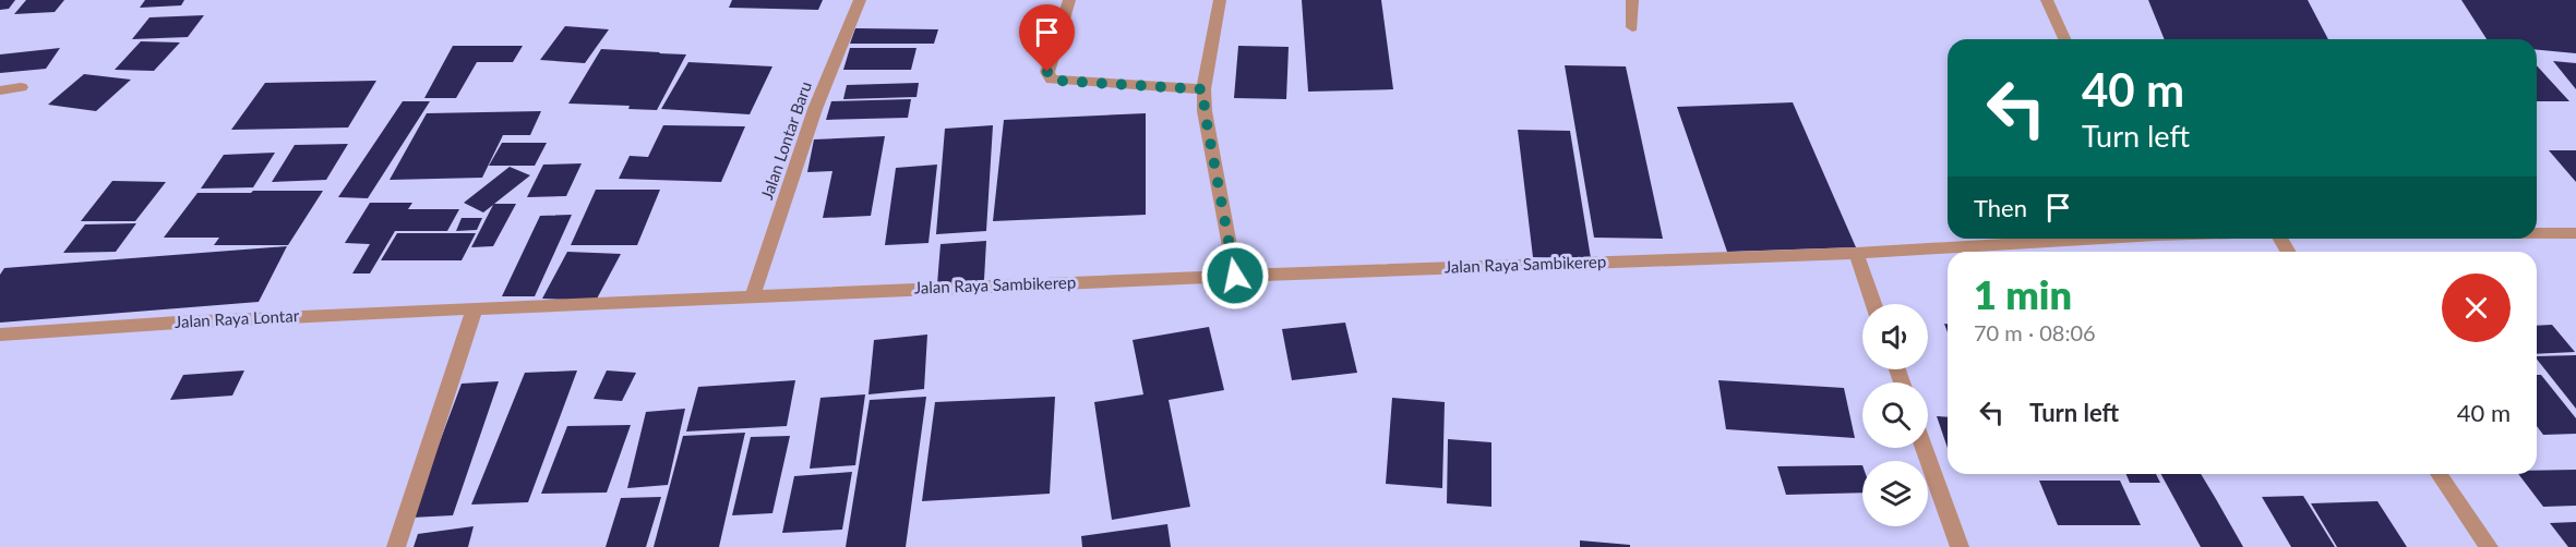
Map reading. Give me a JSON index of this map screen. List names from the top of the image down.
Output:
{
  "streets": {
    "street": ["Jalan Lontar Baru", "Jalan Raya Sambikerep", "Jalan Raya Lontar"]
  },
  "crossings": [
    ["Jalan Lontar Baru", "Jalan Raya Sambikerep"],
    ["Jalan Raya Sambikerep", "Jalan Raya Lontar"]
  ],
  "page": {
    "turn": ["40 m", "Turn left"],
    "then": "Then",
    "heading": ["1 min", "70 m · 08:06"],
    "list": [
      {
        "name": "Turn left",
        "value": "40 m"
      }
    ]
  }
}
